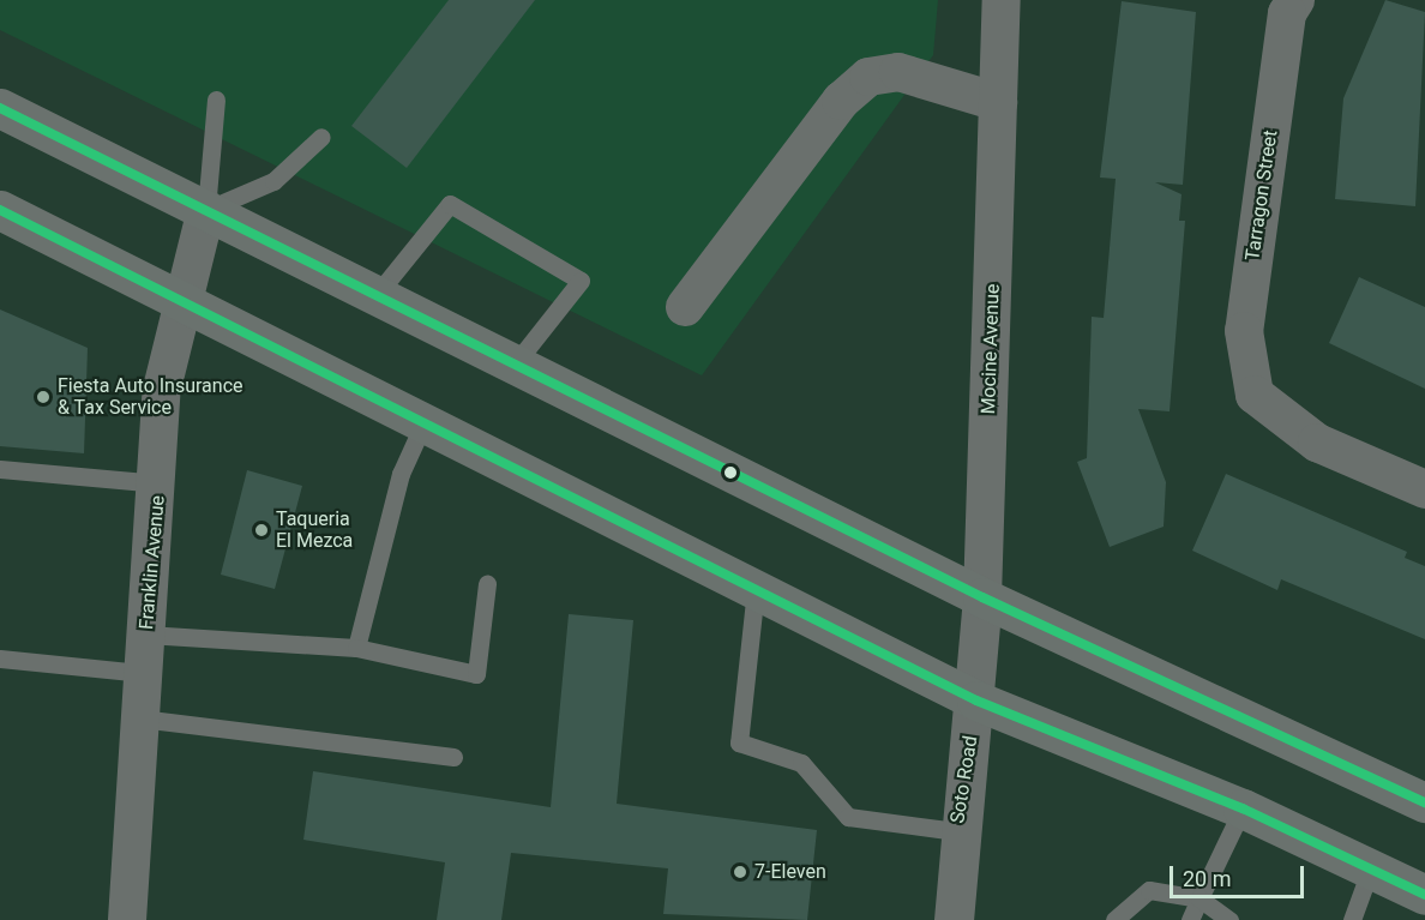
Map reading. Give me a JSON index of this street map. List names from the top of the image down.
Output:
{
  "streets": {
    "street": [
      "Tarragon Street",
      "Mocine Avenue",
      "Franklin Avenue",
      "Soto Road"
    ]
  },
  "crossings": [
    ["Mocine Avenue", "Soto Road"]
  ],
  "places": ["Fiesta Auto Insurance & Tax Service", "Taqueria El Mezca", "7-Eleven"],
  "scale_bar": "20 m"
}
